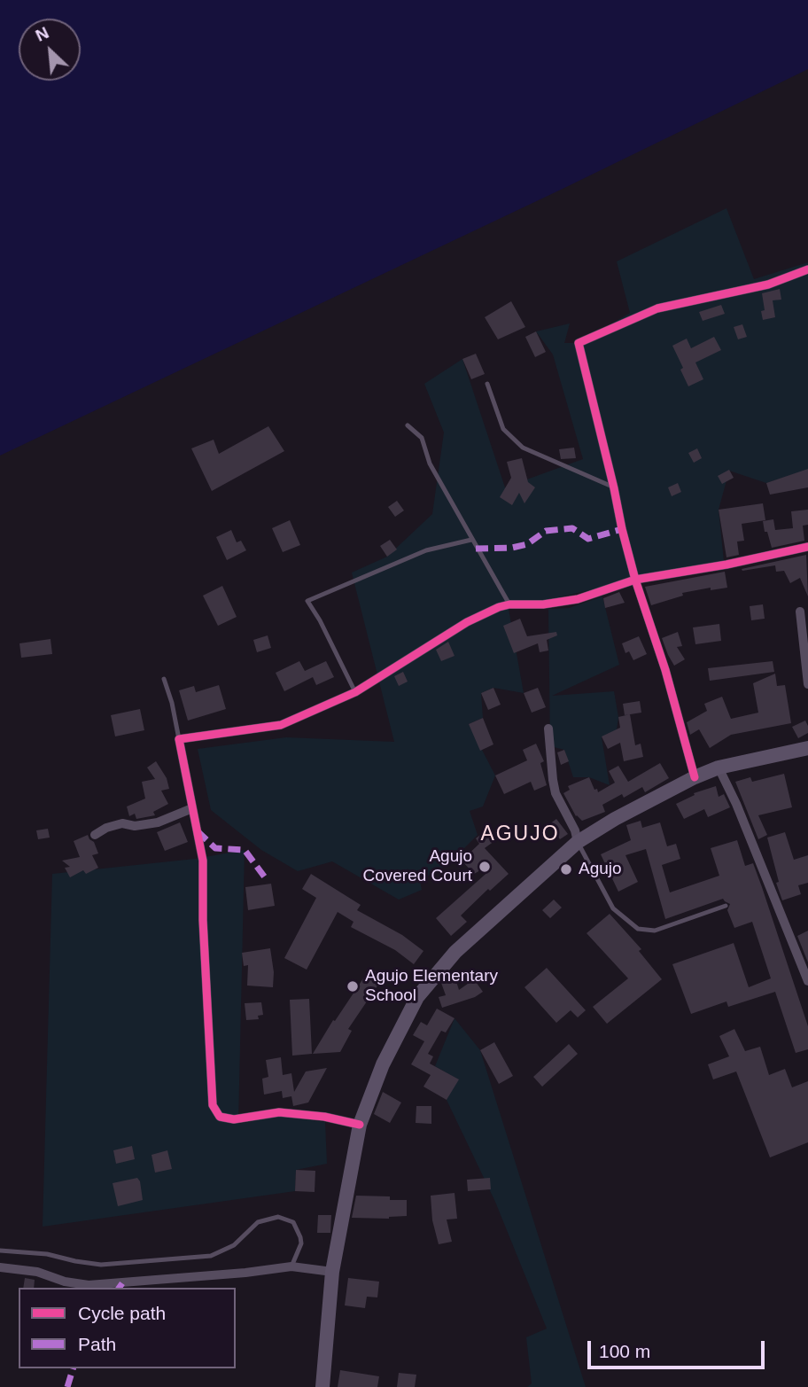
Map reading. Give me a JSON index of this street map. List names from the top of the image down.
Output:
{
  "districts": ["AGUJO"],
  "places": ["Agujo Covered Court", "Agujo", "Agujo Elementary School"],
  "legend": ["Cycle path", "Path"],
  "scale_bar": "100 m",
  "north": "top left"
}
